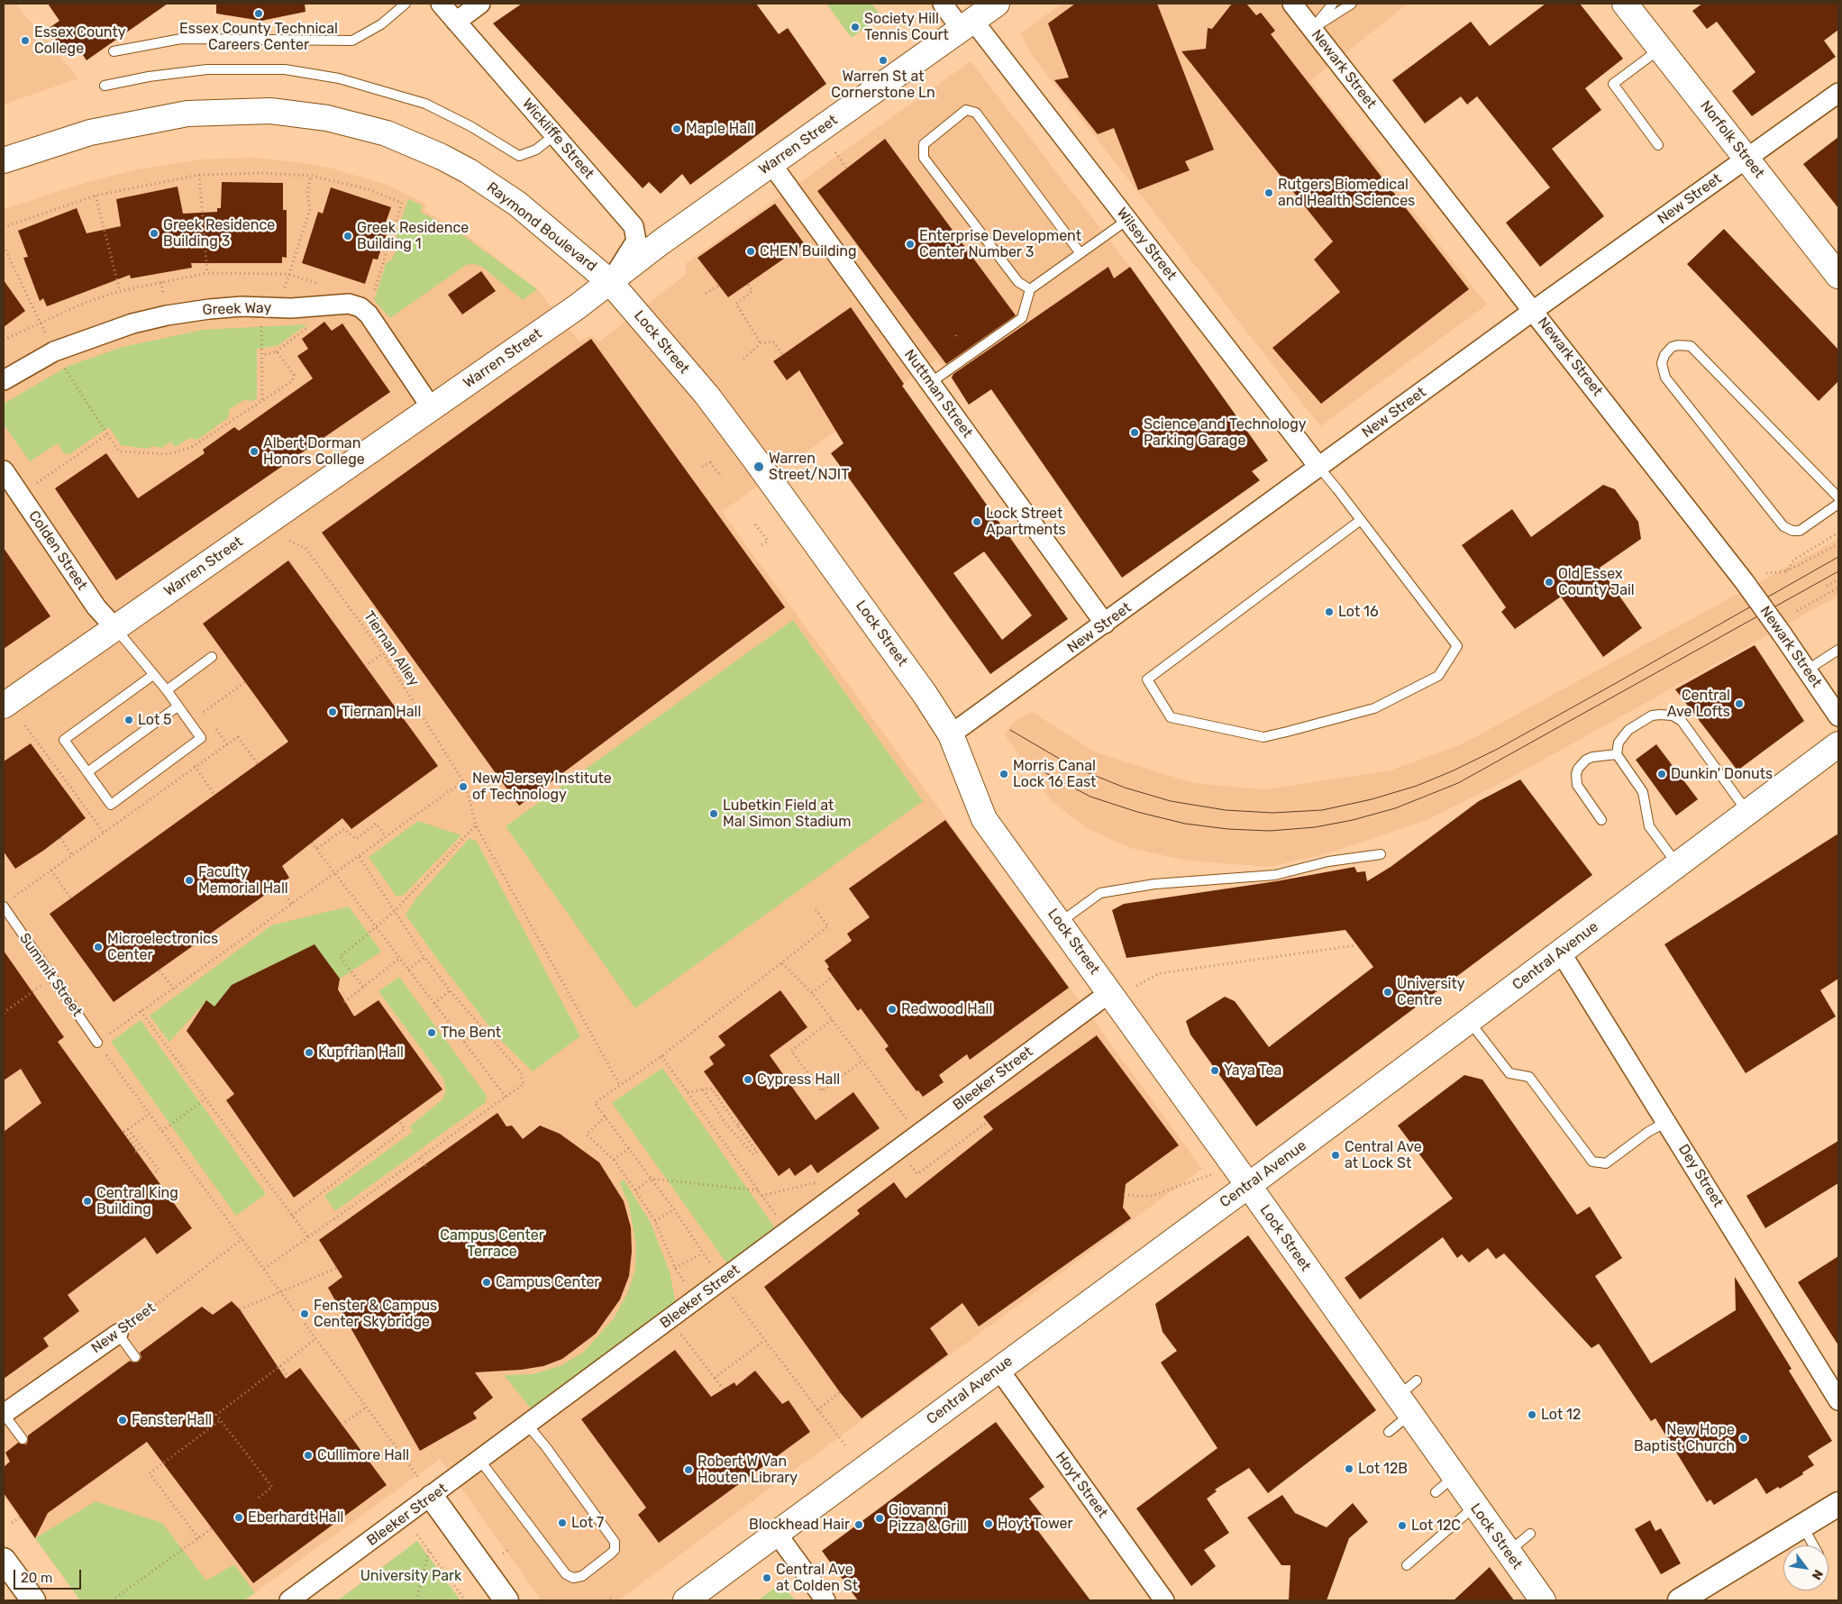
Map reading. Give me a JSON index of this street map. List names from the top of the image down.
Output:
{
  "streets": {
    "main road": [
      "Norfolk Street",
      "Warren Street",
      "Raymond Boulevard",
      "Lock Street",
      "Central Avenue"
    ],
    "street": [
      "Newark Street",
      "Wickliffe Street",
      "New Street",
      "Wilsey Street",
      "Greek Way",
      "Nuttman Street",
      "Colden Street",
      "Bleeker Street",
      "Dey Street",
      "Hoyt Street"
    ],
    "lane": ["Summit Street"],
    "path": ["Tiernan Alley"]
  },
  "crossings": [
    ["Newark Street", "New Street"],
    ["Wickliffe Street", "Warren Street"],
    ["Wickliffe Street", "Raymond Boulevard"],
    ["Wickliffe Street", "Lock Street"],
    ["Norfolk Street", "New Street"],
    ["Warren Street", "Raymond Boulevard"],
    ["Warren Street", "Wilsey Street"],
    ["Warren Street", "Greek Way"],
    ["Warren Street", "Lock Street"],
    ["Warren Street", "Nuttman Street"],
    ["Warren Street", "Colden Street"],
    ["New Street", "Wilsey Street"],
    ["New Street", "Lock Street"],
    ["New Street", "Nuttman Street"],
    ["Raymond Boulevard", "Lock Street"],
    ["Lock Street", "Central Avenue"],
    ["Lock Street", "Bleeker Street"],
    ["Central Avenue", "Dey Street"],
    ["Central Avenue", "Hoyt Street"]
  ],
  "parks": ["Campus Center Terrace", "University Park"],
  "places": [
    "Essex County Technical Careers Center",
    "Society Hill Tennis Court",
    "Essex County College",
    "Warren St at Cornerstone Ln",
    "Maple Hall",
    "Rutgers Biomedical and Health Sciences",
    "Greek Residence Building 3",
    "Greek Residence Building 1",
    "Enterprise Development Center Number 3",
    "CHEN Building",
    "Science and Technology Parking Garage",
    "Albert Dorman Honors College",
    "Warren Street/NJIT",
    "Lock Street Apartments",
    "Old Essex County Jail",
    "Lot 16",
    "Central Ave Lofts",
    "Tiernan Hall",
    "Lot 5",
    "Morris Canal Lock 16 East",
    "Dunkin' Donuts",
    "New Jersey Institute of Technology",
    "Lubetkin Field at Mal Simon Stadium",
    "Faculty Memorial Hall",
    "Microelectronics Center",
    "University Centre",
    "Redwood Hall",
    "The Bent",
    "Kupfrian Hall",
    "Yaya Tea",
    "Cypress Hall",
    "Central Ave at Lock St",
    "Central King Building",
    "Campus Center",
    "Fenster & Campus Center Skybridge",
    "Lot 12",
    "Fenster Hall",
    "New Hope Baptist Church",
    "Cullimore Hall",
    "Lot 12B",
    "Robert W Van Houten Library",
    "Eberhardt Hall",
    "Giovanni Pizza & Grill",
    "Lot 7",
    "Hoyt Tower",
    "Blockhead Hair",
    "Lot 12C",
    "Central Ave at Colden St"
  ],
  "scale_bar": "20 m",
  "north": "bottom right"
}
